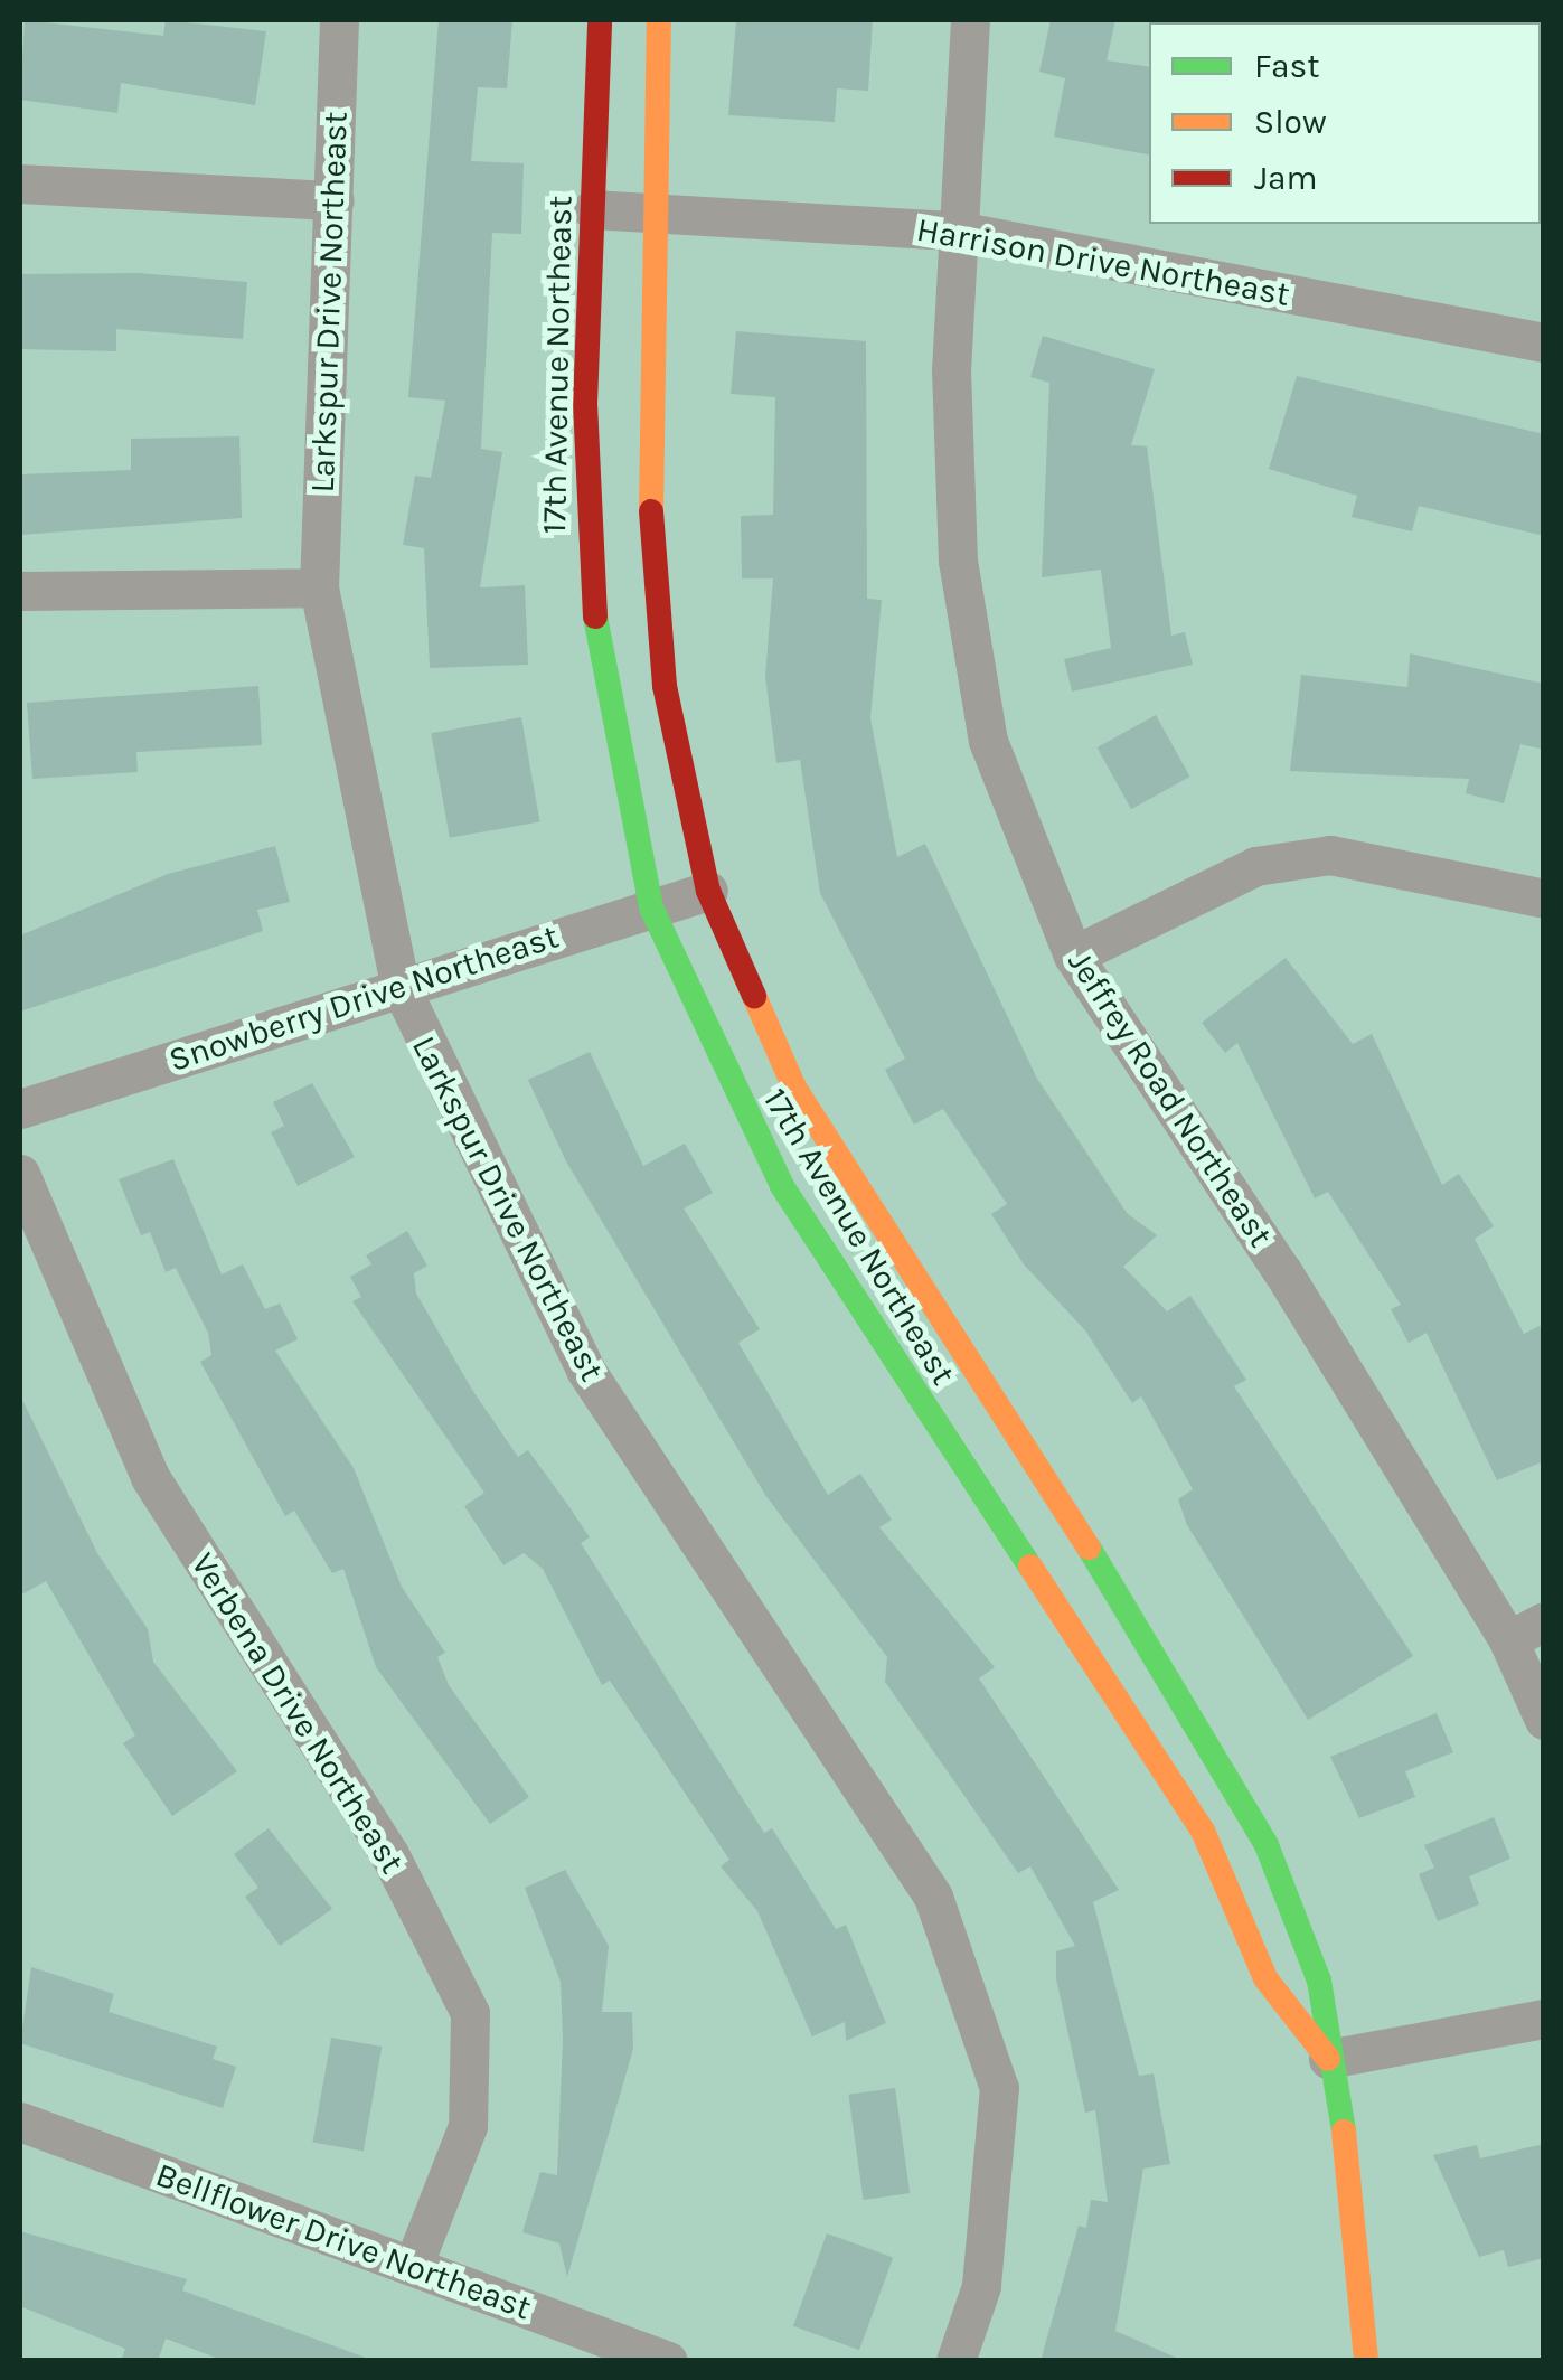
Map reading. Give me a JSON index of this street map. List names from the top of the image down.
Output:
{
  "streets": {
    "street": [
      "Harrison Drive Northeast",
      "Larkspur Drive Northeast",
      "17th Avenue Northeast",
      "Snowberry Drive Northeast",
      "Jeffrey Road Northeast",
      "Verbena Drive Northeast",
      "Bellflower Drive Northeast"
    ]
  },
  "crossings": [
    ["Harrison Drive Northeast", "17th Avenue Northeast"],
    ["Harrison Drive Northeast", "Jeffrey Road Northeast"],
    ["Larkspur Drive Northeast", "Snowberry Drive Northeast"],
    ["17th Avenue Northeast", "Snowberry Drive Northeast"],
    ["Verbena Drive Northeast", "Bellflower Drive Northeast"]
  ],
  "legend": ["Fast", "Slow", "Jam"]
}
